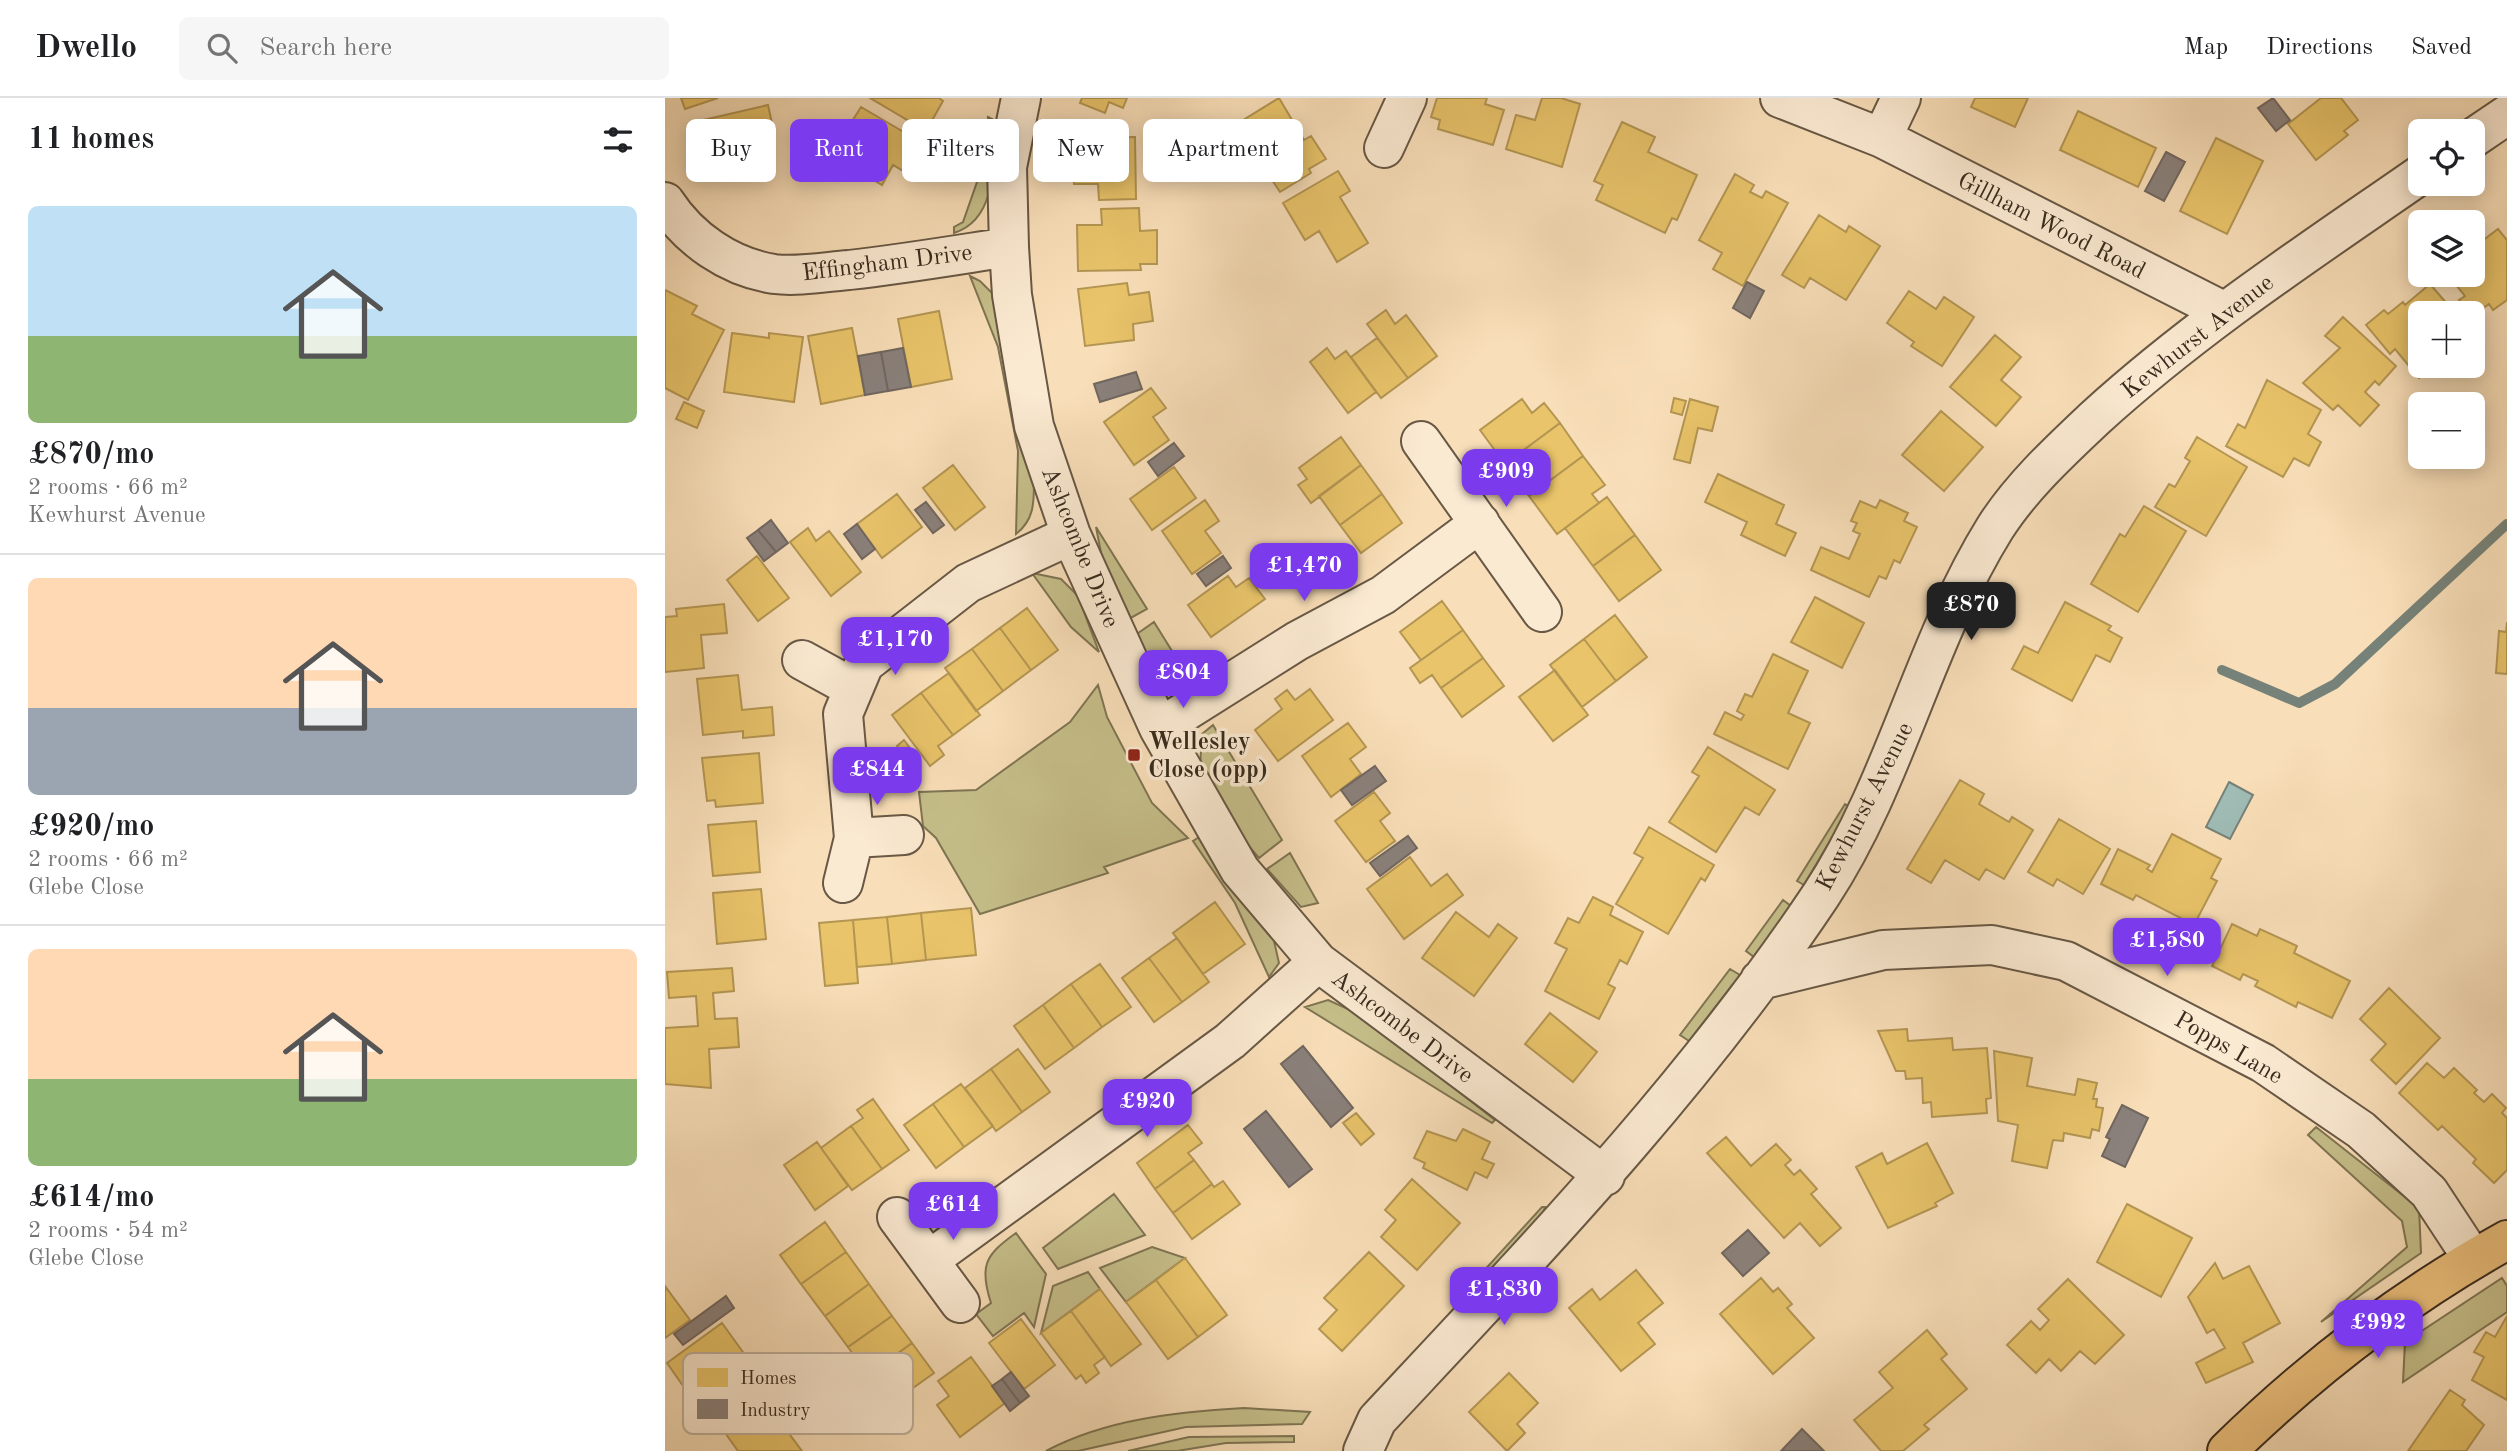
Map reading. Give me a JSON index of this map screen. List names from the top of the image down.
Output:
{
  "streets": {
    "street": [
      "Gillham Wood Road",
      "Effingham Drive",
      "Kewhurst Avenue",
      "Ashcombe Drive",
      "Popps Lane"
    ]
  },
  "crossings": [
    ["Gillham Wood Road", "Kewhurst Avenue"],
    ["Effingham Drive", "Ashcombe Drive"],
    ["Kewhurst Avenue", "Ashcombe Drive"],
    ["Kewhurst Avenue", "Popps Lane"]
  ],
  "places": {
    "transit": ["Wellesley Close (opp)"]
  },
  "legend": ["Homes", "Industry"],
  "page": {
    "header": "Dwello",
    "search": "Search here",
    "nav": ["Map", "Directions", "Saved"],
    "heading": "11 homes",
    "map_buttons": ["+", "−"],
    "chip": [
      "Buy",
      "Rent",
      "Filters",
      "New",
      "Apartment"
    ],
    "list": [
      {
        "name": "£870/mo",
        "note": "2 rooms · 66 m² · Kewhurst Avenue"
      },
      {
        "name": "£920/mo",
        "note": "2 rooms · 66 m² · Glebe Close"
      },
      {
        "name": "£614/mo",
        "note": "2 rooms · 54 m² · Glebe Close"
      }
    ],
    "price": [
      "£909",
      "£1,470",
      "£870",
      "£1,170",
      "£804",
      "£844",
      "£1,580",
      "£920",
      "£614",
      "£1,830",
      "£992"
    ]
  }
}
